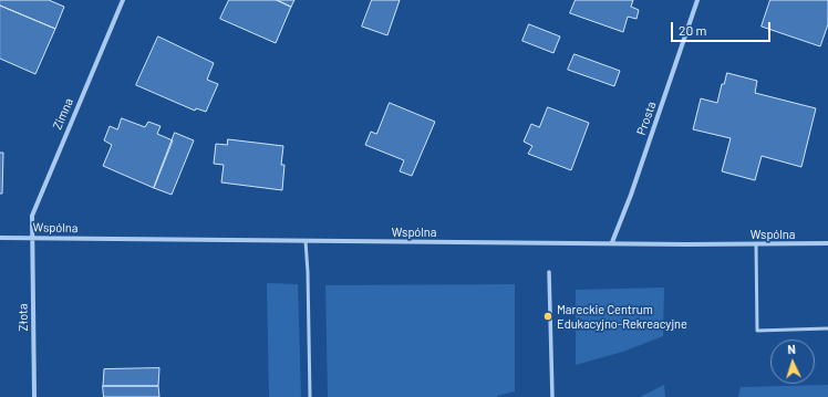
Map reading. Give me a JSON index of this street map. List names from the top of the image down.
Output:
{
  "streets": {
    "street": [
      "Zimna",
      "Prosta",
      "Wspólna",
      "Złota"
    ]
  },
  "crossings": [
    ["Zimna", "Wspólna"],
    ["Zimna", "Złota"],
    ["Prosta", "Wspólna"],
    ["Wspólna", "Złota"]
  ],
  "places": ["Mareckie Centrum Edukacyjno-Rekreacyjne"],
  "scale_bar": "20 m",
  "north": "top"
}
